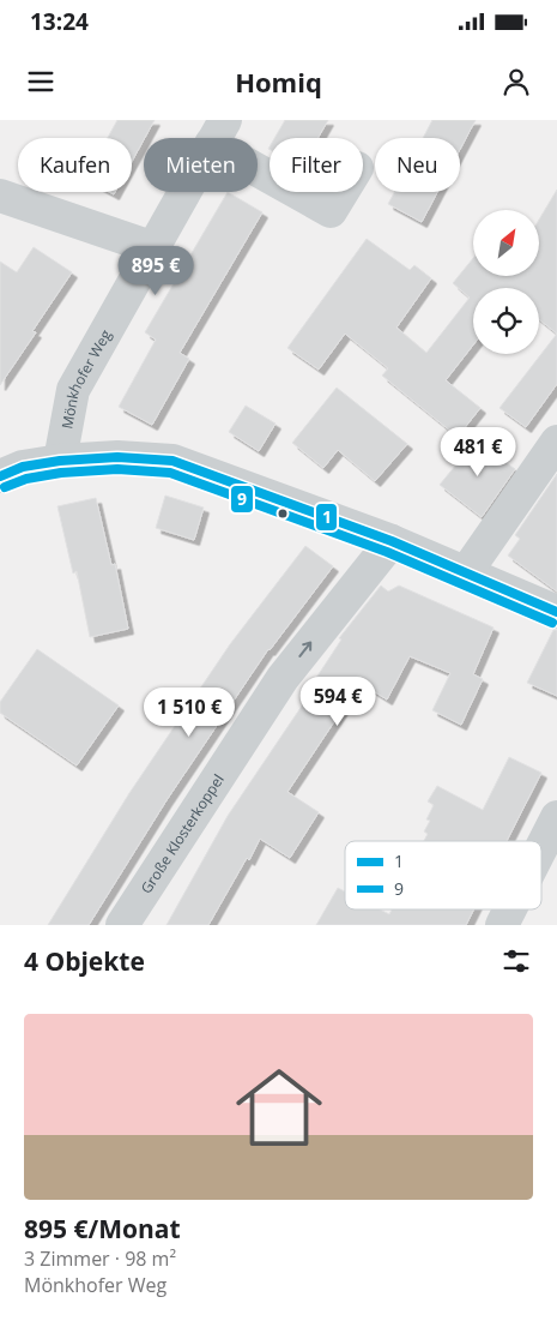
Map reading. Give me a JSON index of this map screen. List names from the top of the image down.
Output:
{
  "streets": {
    "street": ["Mönkhofer Weg", "Große Klosterkoppel"]
  },
  "one_way": ["Große Klosterkoppel"],
  "lines": ["transit line 1", "transit line 9"],
  "legend": ["1", "9"],
  "north": "top right",
  "page": {
    "status": "13:24",
    "header": "Homiq",
    "chip": [
      "Kaufen",
      "Mieten",
      "Filter",
      "Neu"
    ],
    "price": [
      "895 €",
      "481 €",
      "594 €",
      "1 510 €"
    ],
    "heading": "4 Objekte",
    "list": [
      {
        "name": "895 €/Monat",
        "note": "3 Zimmer · 98 m² · Mönkhofer Weg"
      }
    ]
  }
}
